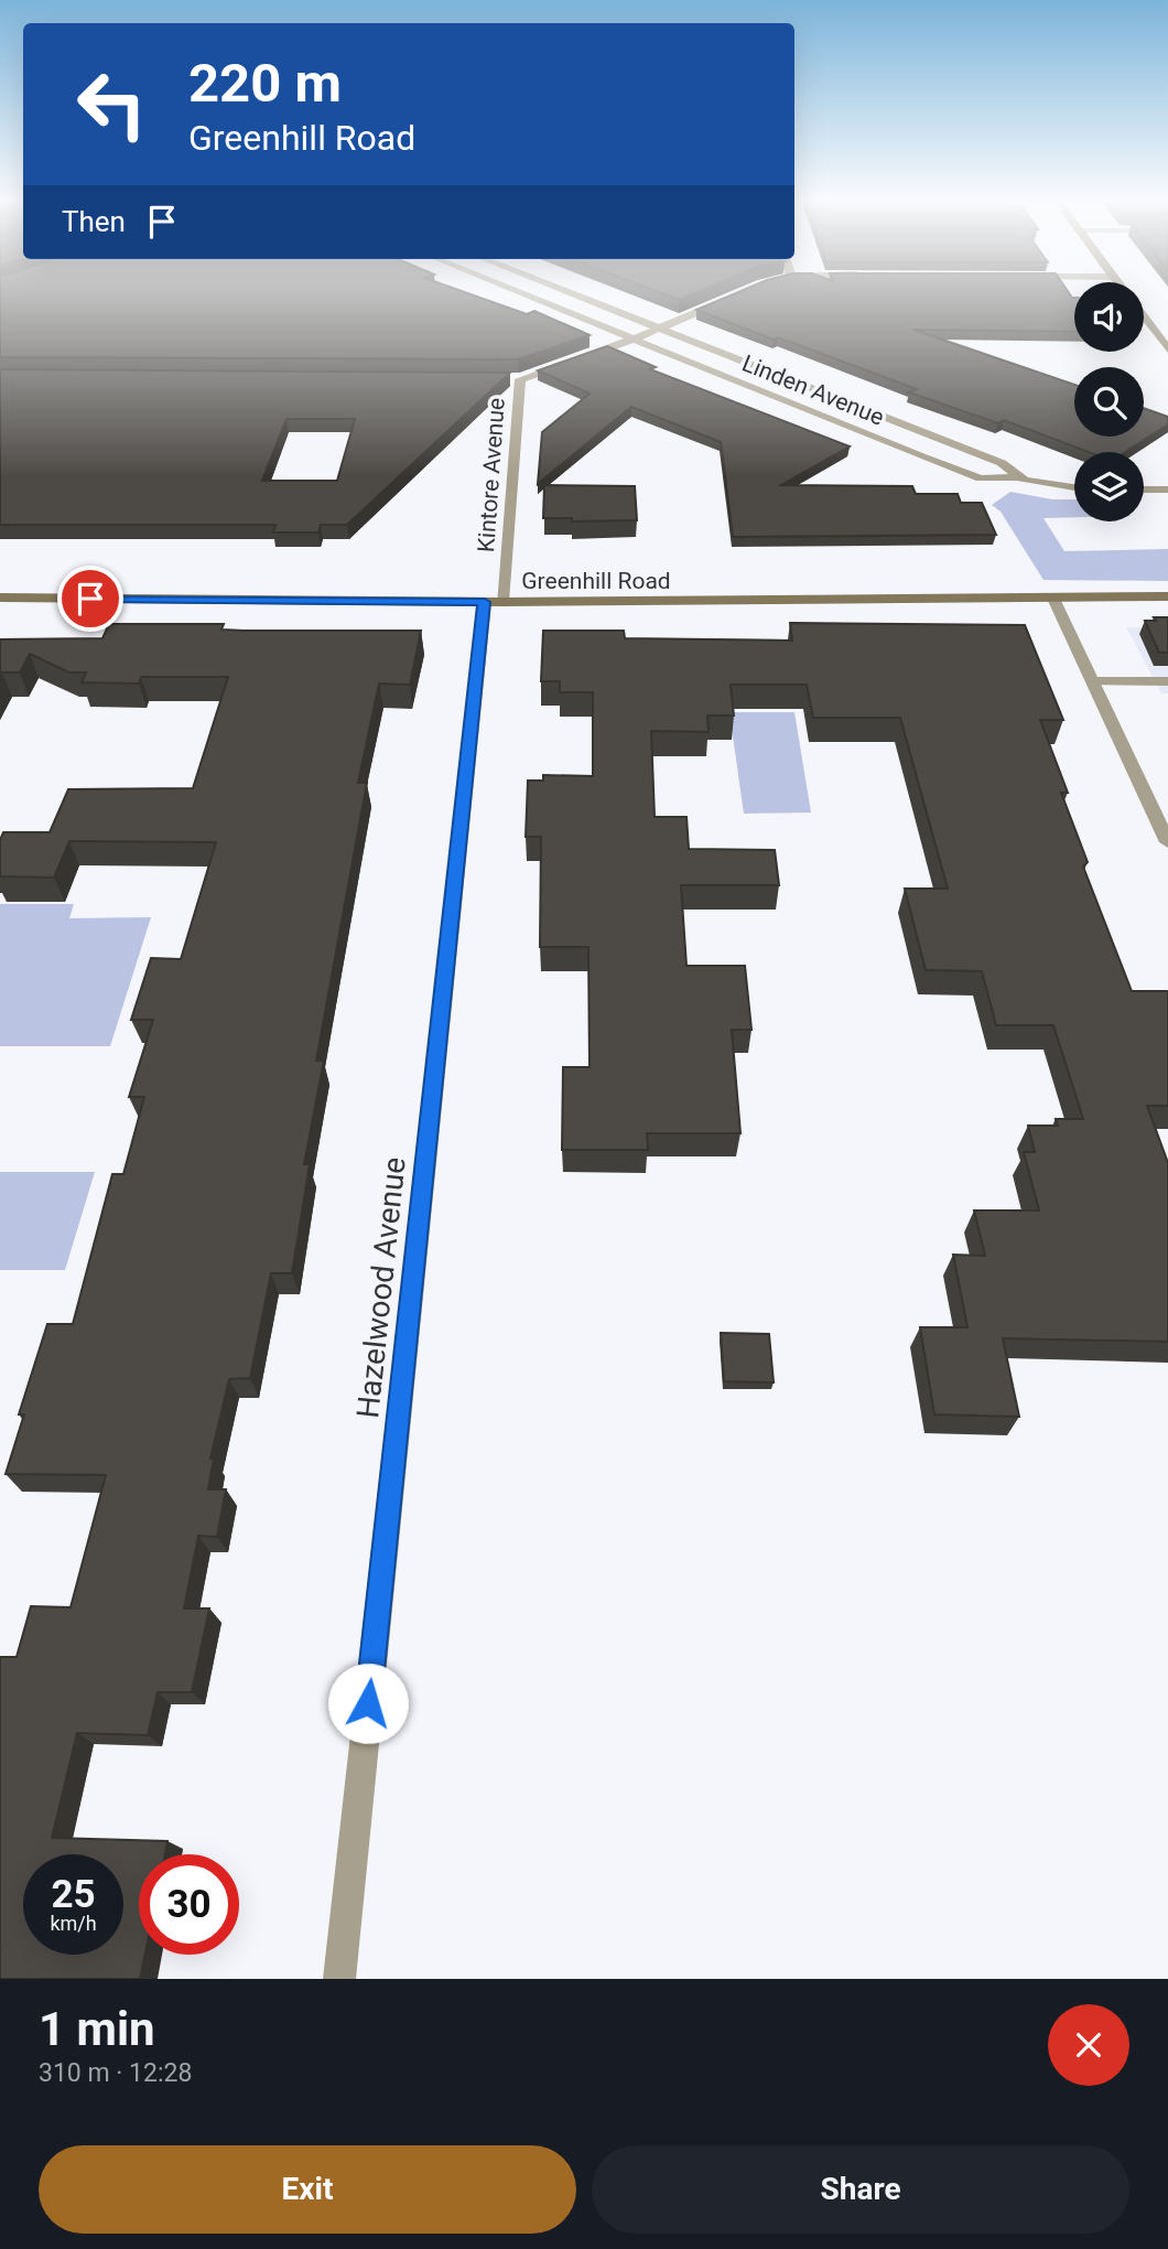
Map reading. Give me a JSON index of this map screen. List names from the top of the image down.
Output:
{
  "streets": {
    "main road": ["Greenhill Road"],
    "street": ["Linden Avenue", "Kintore Avenue", "Hazelwood Avenue"]
  },
  "crossings": [
    ["Linden Avenue", "Kintore Avenue"],
    ["Kintore Avenue", "Greenhill Road"],
    ["Kintore Avenue", "Hazelwood Avenue"],
    ["Greenhill Road", "Hazelwood Avenue"]
  ],
  "page": {
    "turn": ["220 m", "Greenhill Road"],
    "then": "Then",
    "speed": "25 km/h",
    "limit": "30",
    "heading": ["1 min", "310 m · 12:28"],
    "buttons": ["Exit", "Share"]
  }
}
